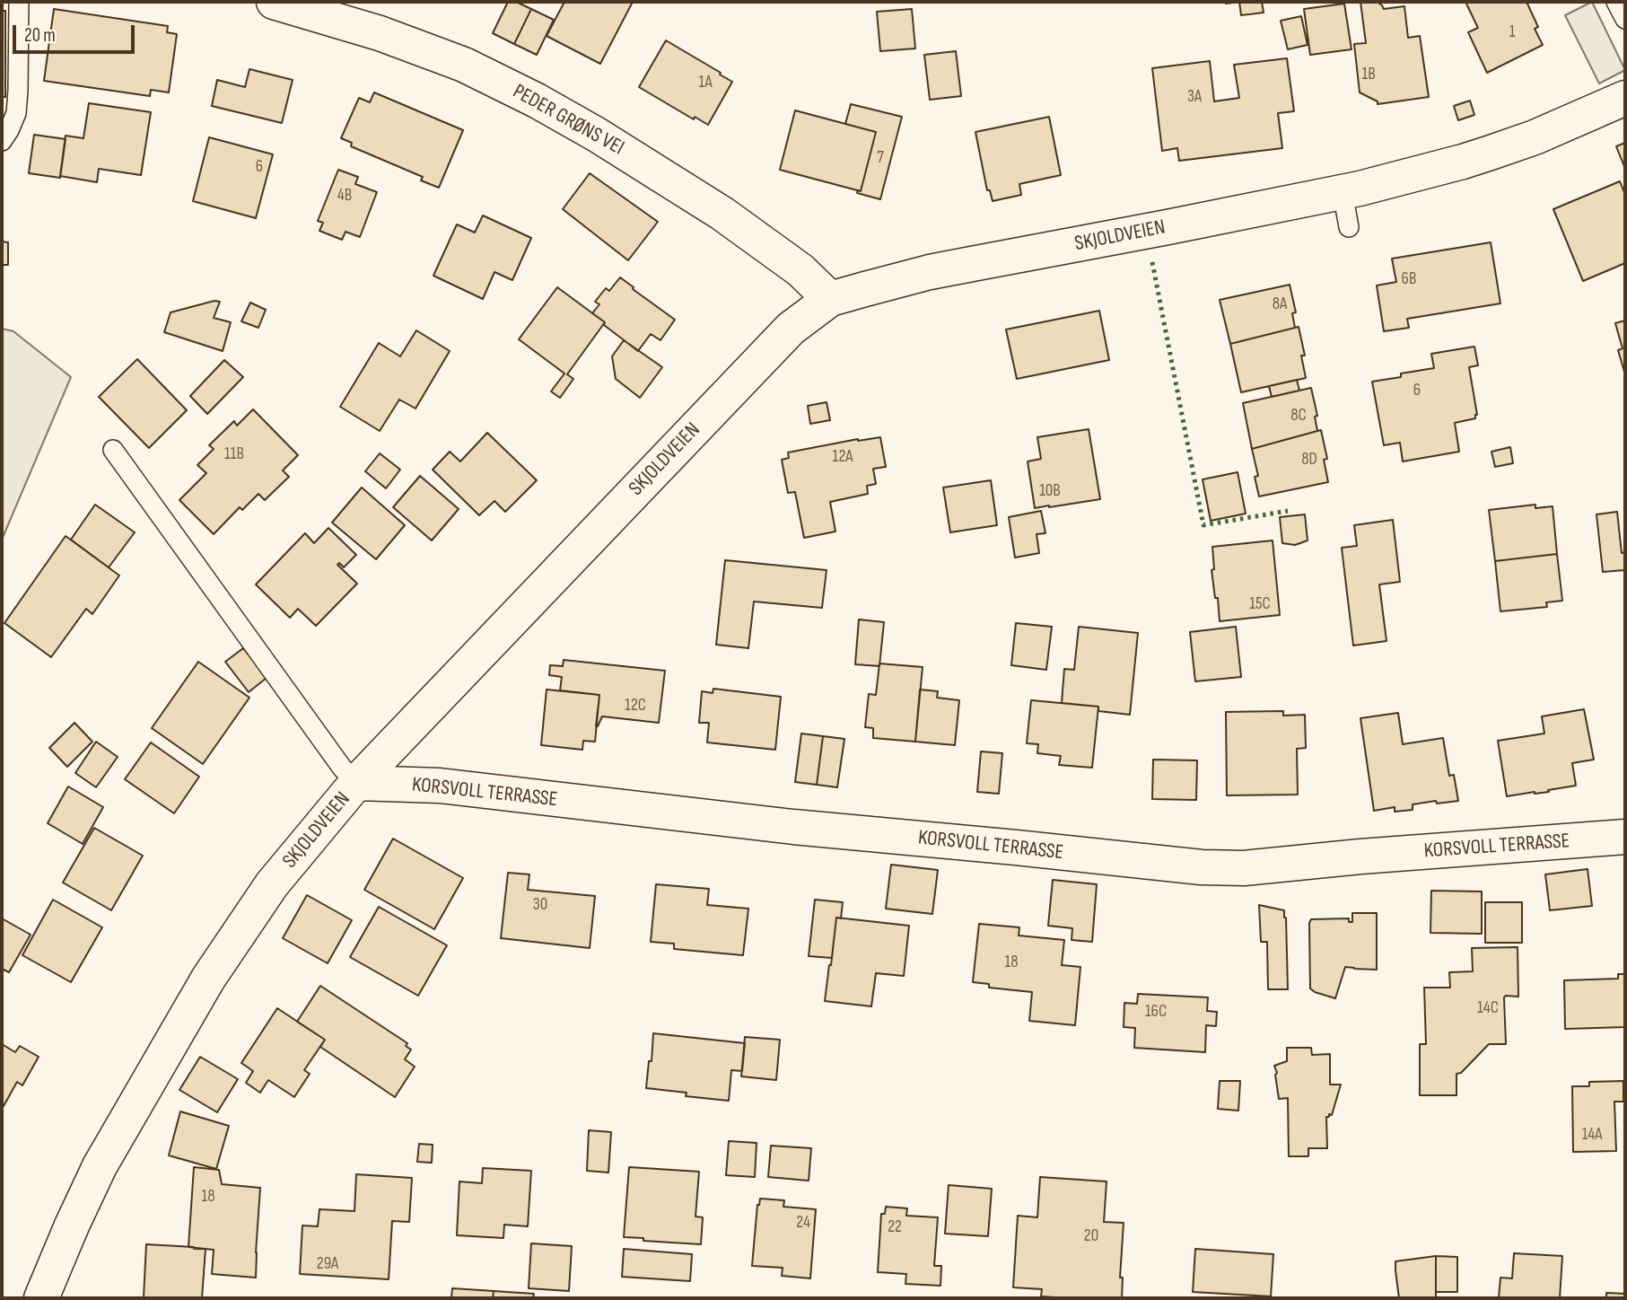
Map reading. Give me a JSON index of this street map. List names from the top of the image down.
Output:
{
  "streets": {
    "street": ["PEDER GRØNS VEI", "SKJOLDVEIEN", "KORSVOLL TERRASSE"]
  },
  "crossings": [
    ["PEDER GRØNS VEI", "SKJOLDVEIEN"],
    ["SKJOLDVEIEN", "KORSVOLL TERRASSE"]
  ],
  "house_numbers": [
    "1",
    "1B",
    "1A",
    "3A",
    "7",
    "6",
    "4B",
    "6B",
    "8A",
    "6",
    "8C",
    "11B",
    "12A",
    "8D",
    "10B",
    "15C",
    "12C",
    "30",
    "18",
    "14C",
    "16C",
    "14A",
    "18",
    "24",
    "22",
    "20",
    "29A"
  ],
  "scale_bar": "20 m"
}
